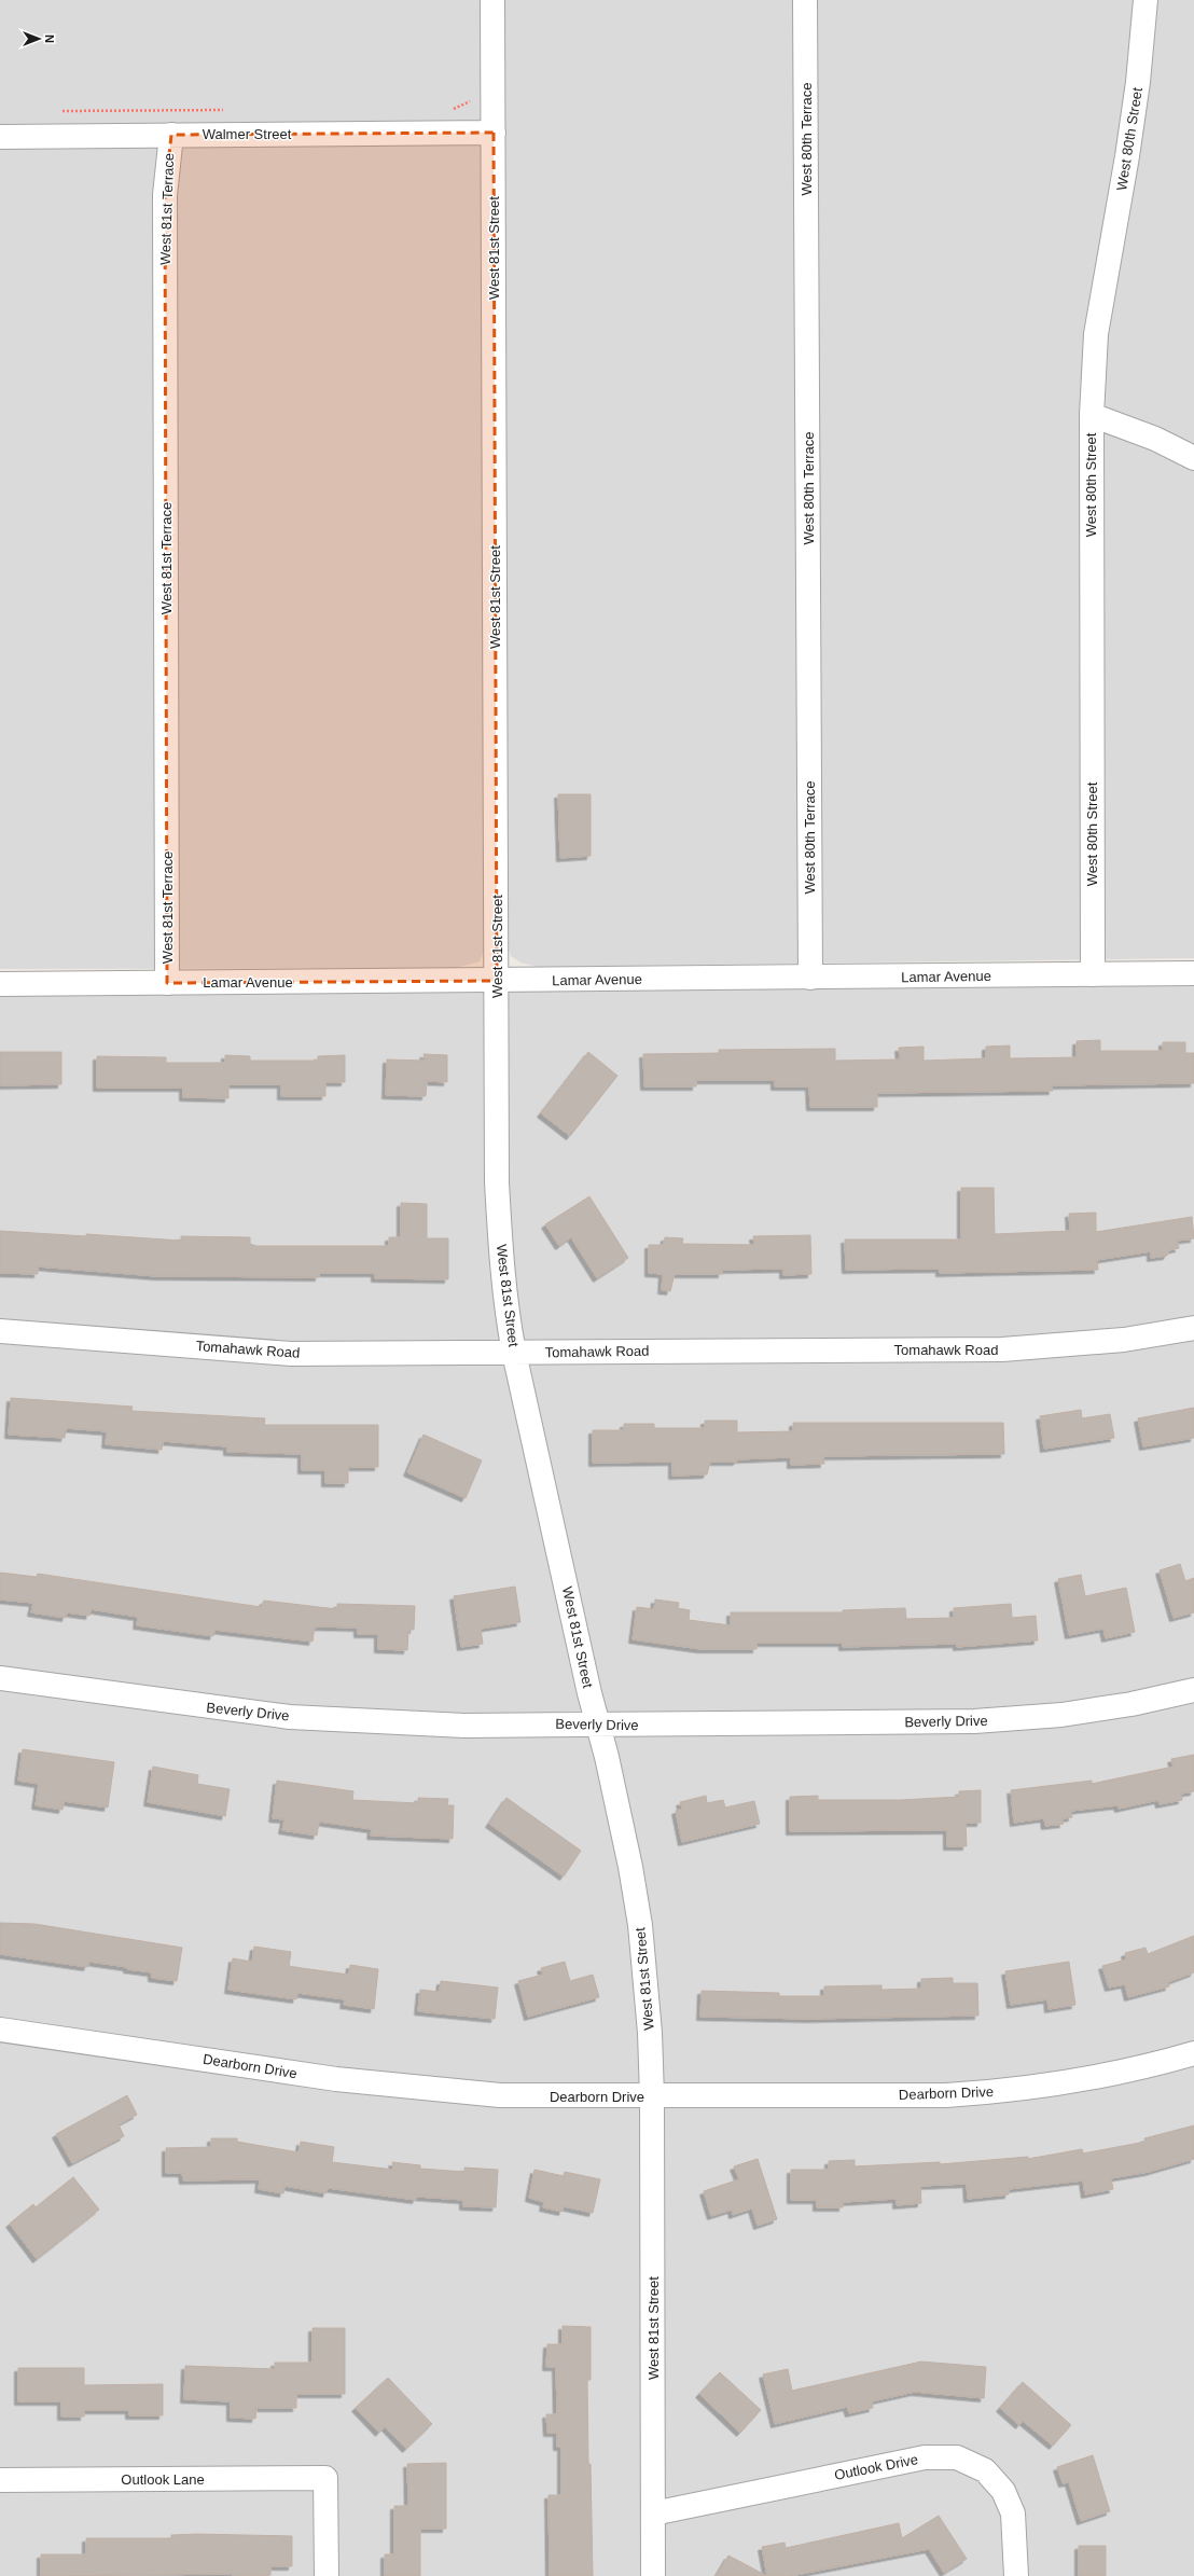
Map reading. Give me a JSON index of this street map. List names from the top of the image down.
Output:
{
  "streets": {
    "street": [
      "Walmer Street",
      "West 80th Terrace",
      "West 80th Street",
      "West 81st Terrace",
      "West 81st Street",
      "Lamar Avenue",
      "Tomahawk Road",
      "Beverly Drive",
      "Dearborn Drive",
      "Outlook Drive",
      "Outlook Lane"
    ]
  },
  "crossings": [
    ["Walmer Street", "West 81st Terrace"],
    ["Walmer Street", "West 81st Street"],
    ["West 80th Terrace", "Lamar Avenue"],
    ["West 80th Street", "Lamar Avenue"],
    ["West 81st Terrace", "Lamar Avenue"],
    ["West 81st Street", "Lamar Avenue"],
    ["West 81st Street", "Tomahawk Road"],
    ["West 81st Street", "Beverly Drive"],
    ["West 81st Street", "Dearborn Drive"],
    ["West 81st Street", "Outlook Drive"]
  ],
  "north": "right"
}
